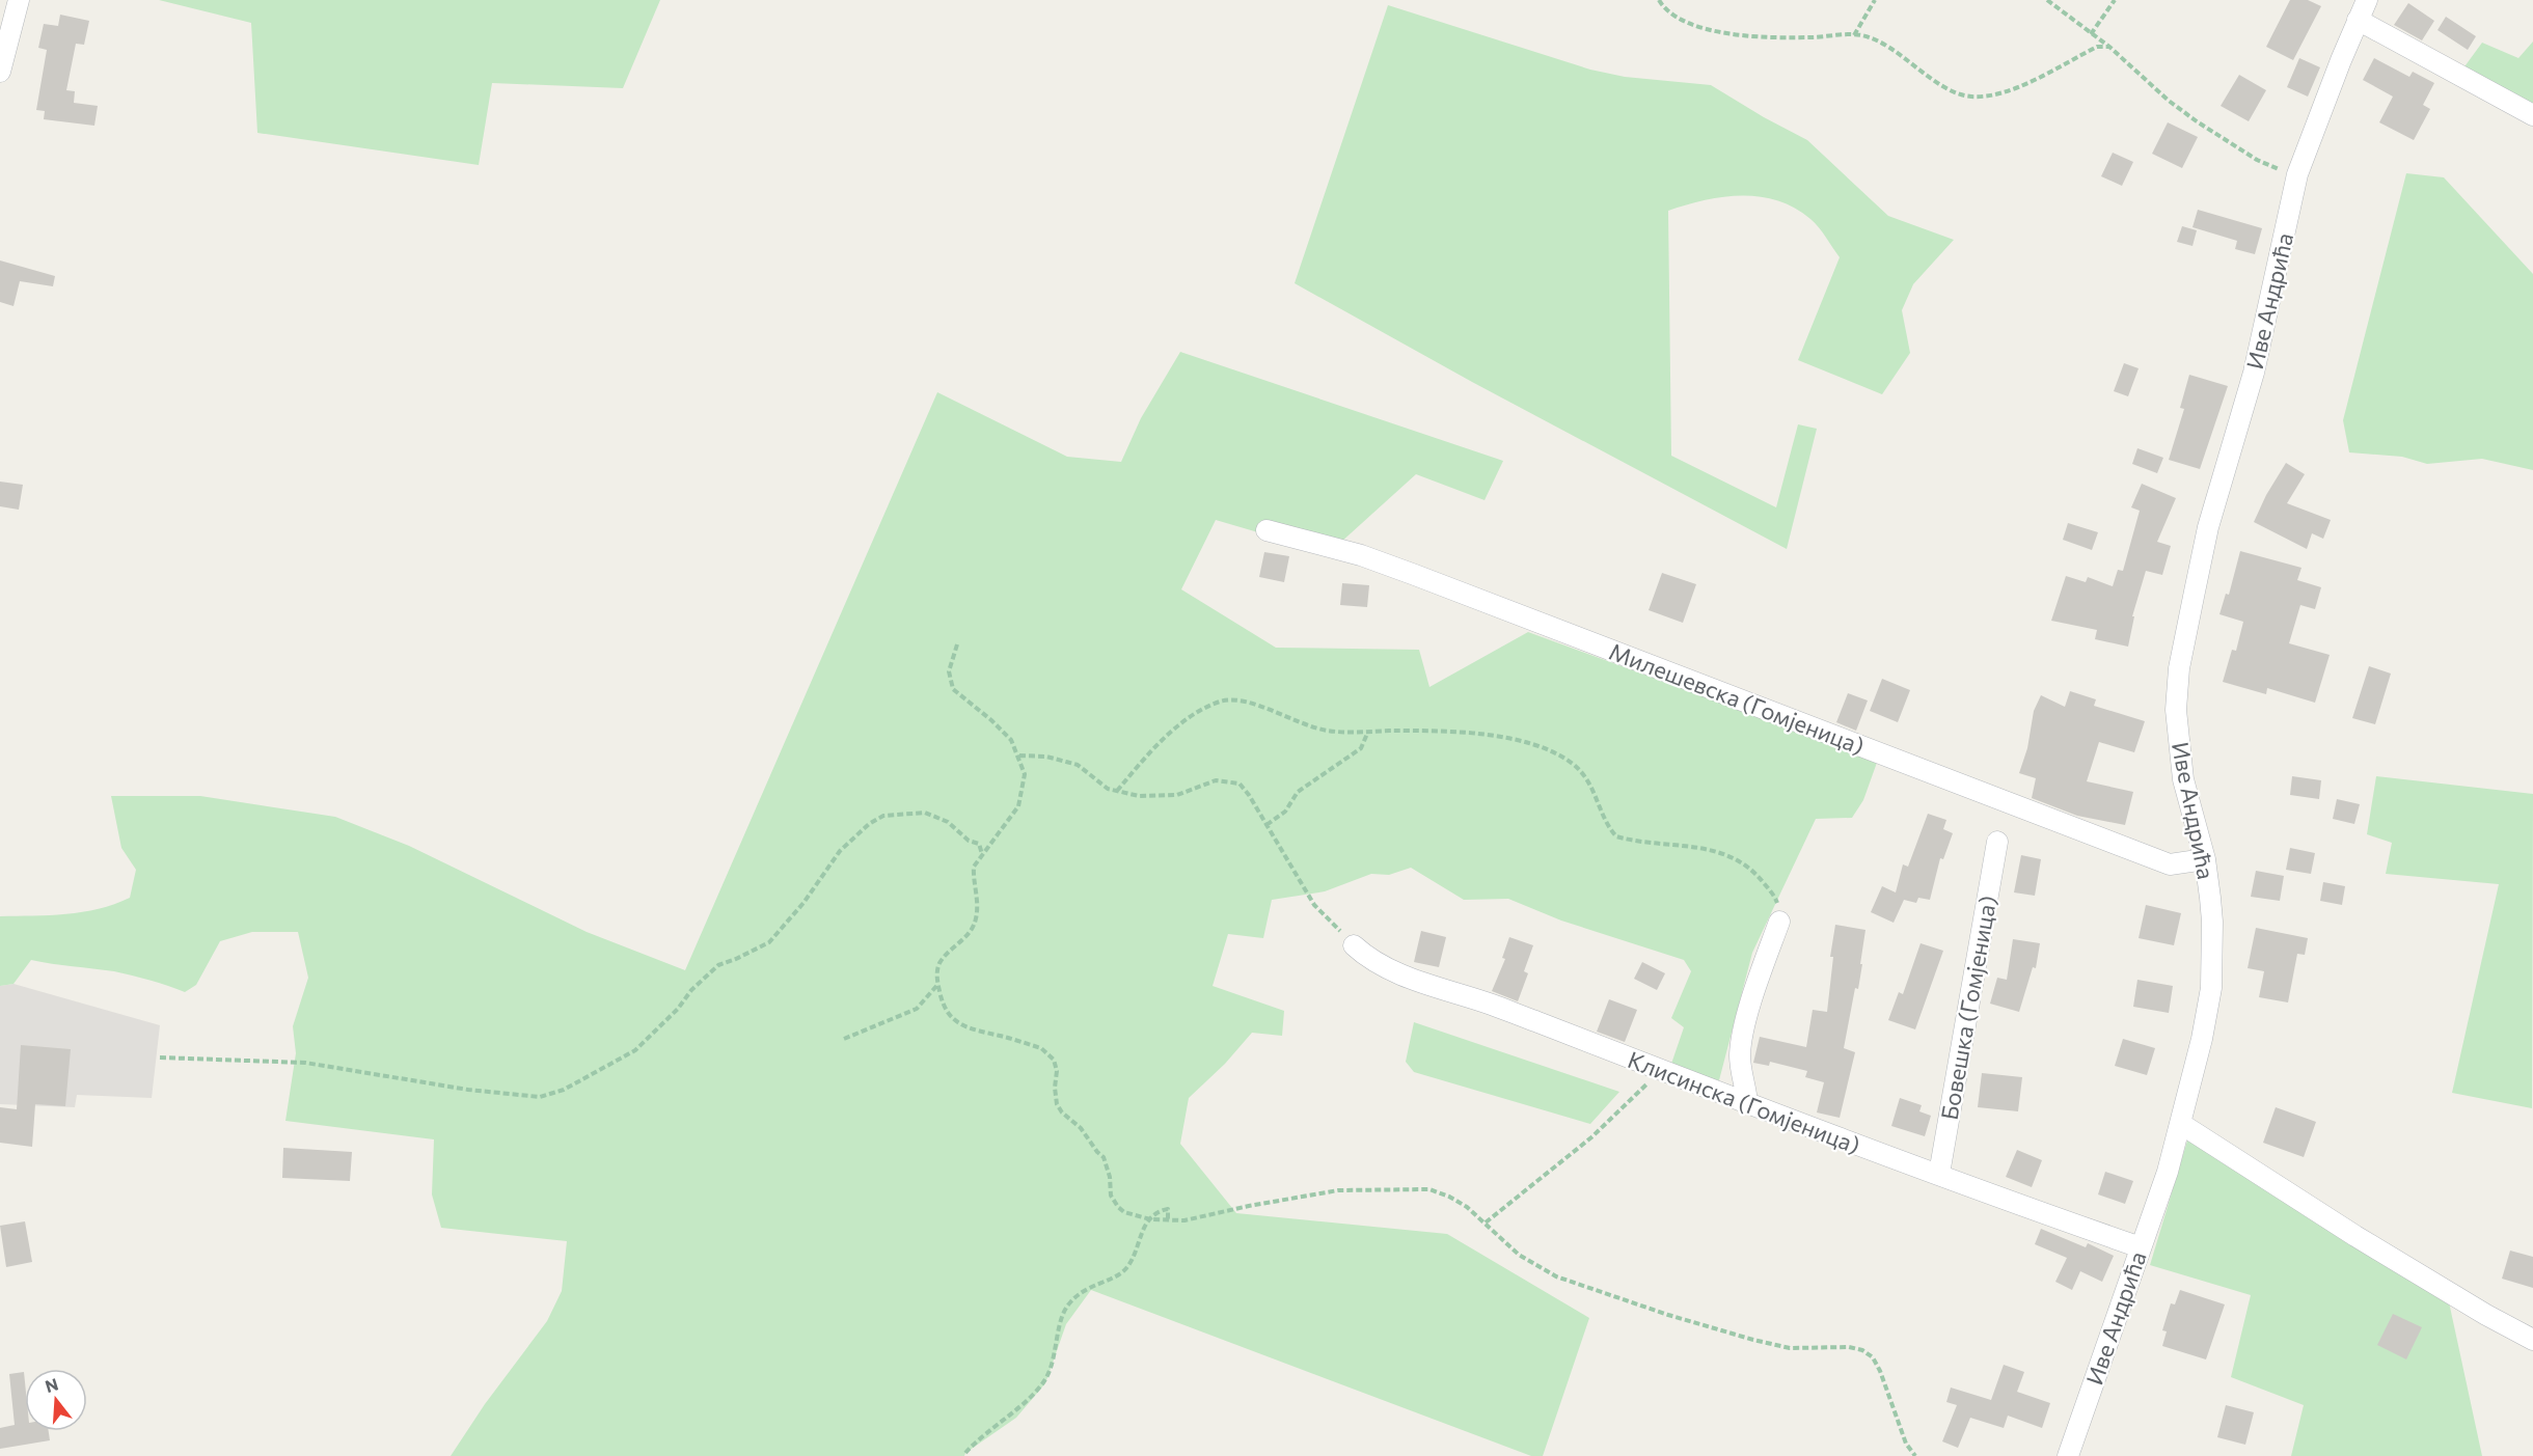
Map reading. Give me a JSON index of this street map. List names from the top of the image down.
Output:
{
  "streets": {
    "street": [
      "Иве Андрића",
      "Милешевска (Гомјеница)",
      "Бовешка (Гомјеница)",
      "Клисинска (Гомјеница)"
    ]
  },
  "crossings": [
    ["Иве Андрића", "Милешевска (Гомјеница)"],
    ["Иве Андрића", "Клисинска (Гомјеница)"],
    ["Бовешка (Гомјеница)", "Клисинска (Гомјеница)"]
  ],
  "north": "top"
}
